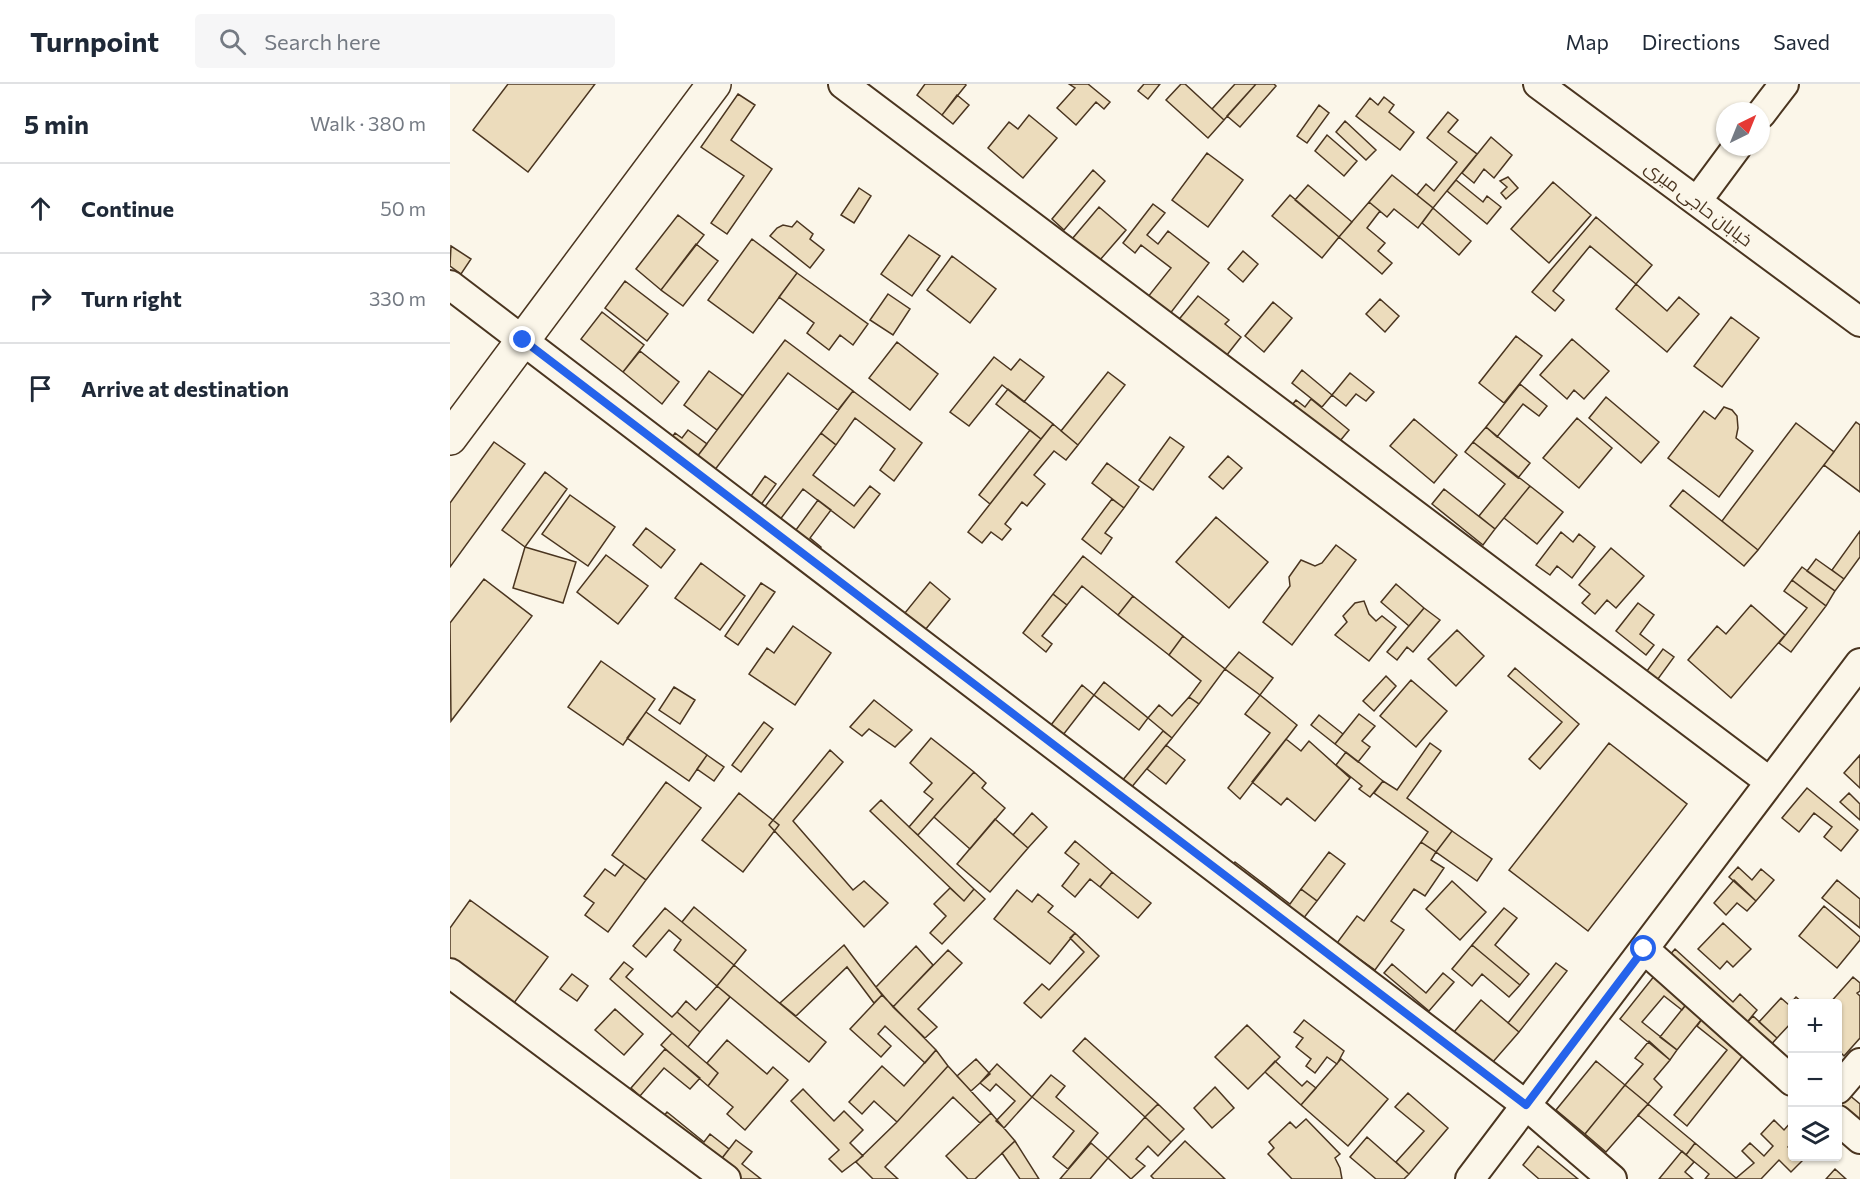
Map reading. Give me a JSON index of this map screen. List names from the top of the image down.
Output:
{
  "streets": {
    "street": ["خیابان حاجی میری"]
  },
  "north": "top right",
  "page": {
    "header": "Turnpoint",
    "search": "Search here",
    "nav": ["Map", "Directions", "Saved"],
    "heading": ["5 min", "Walk · 380 m"],
    "list": [
      ["Continue", "50 m"],
      ["Turn right", "330 m"],
      "Arrive at destination"
    ],
    "map_buttons": ["+", "−"]
  }
}
